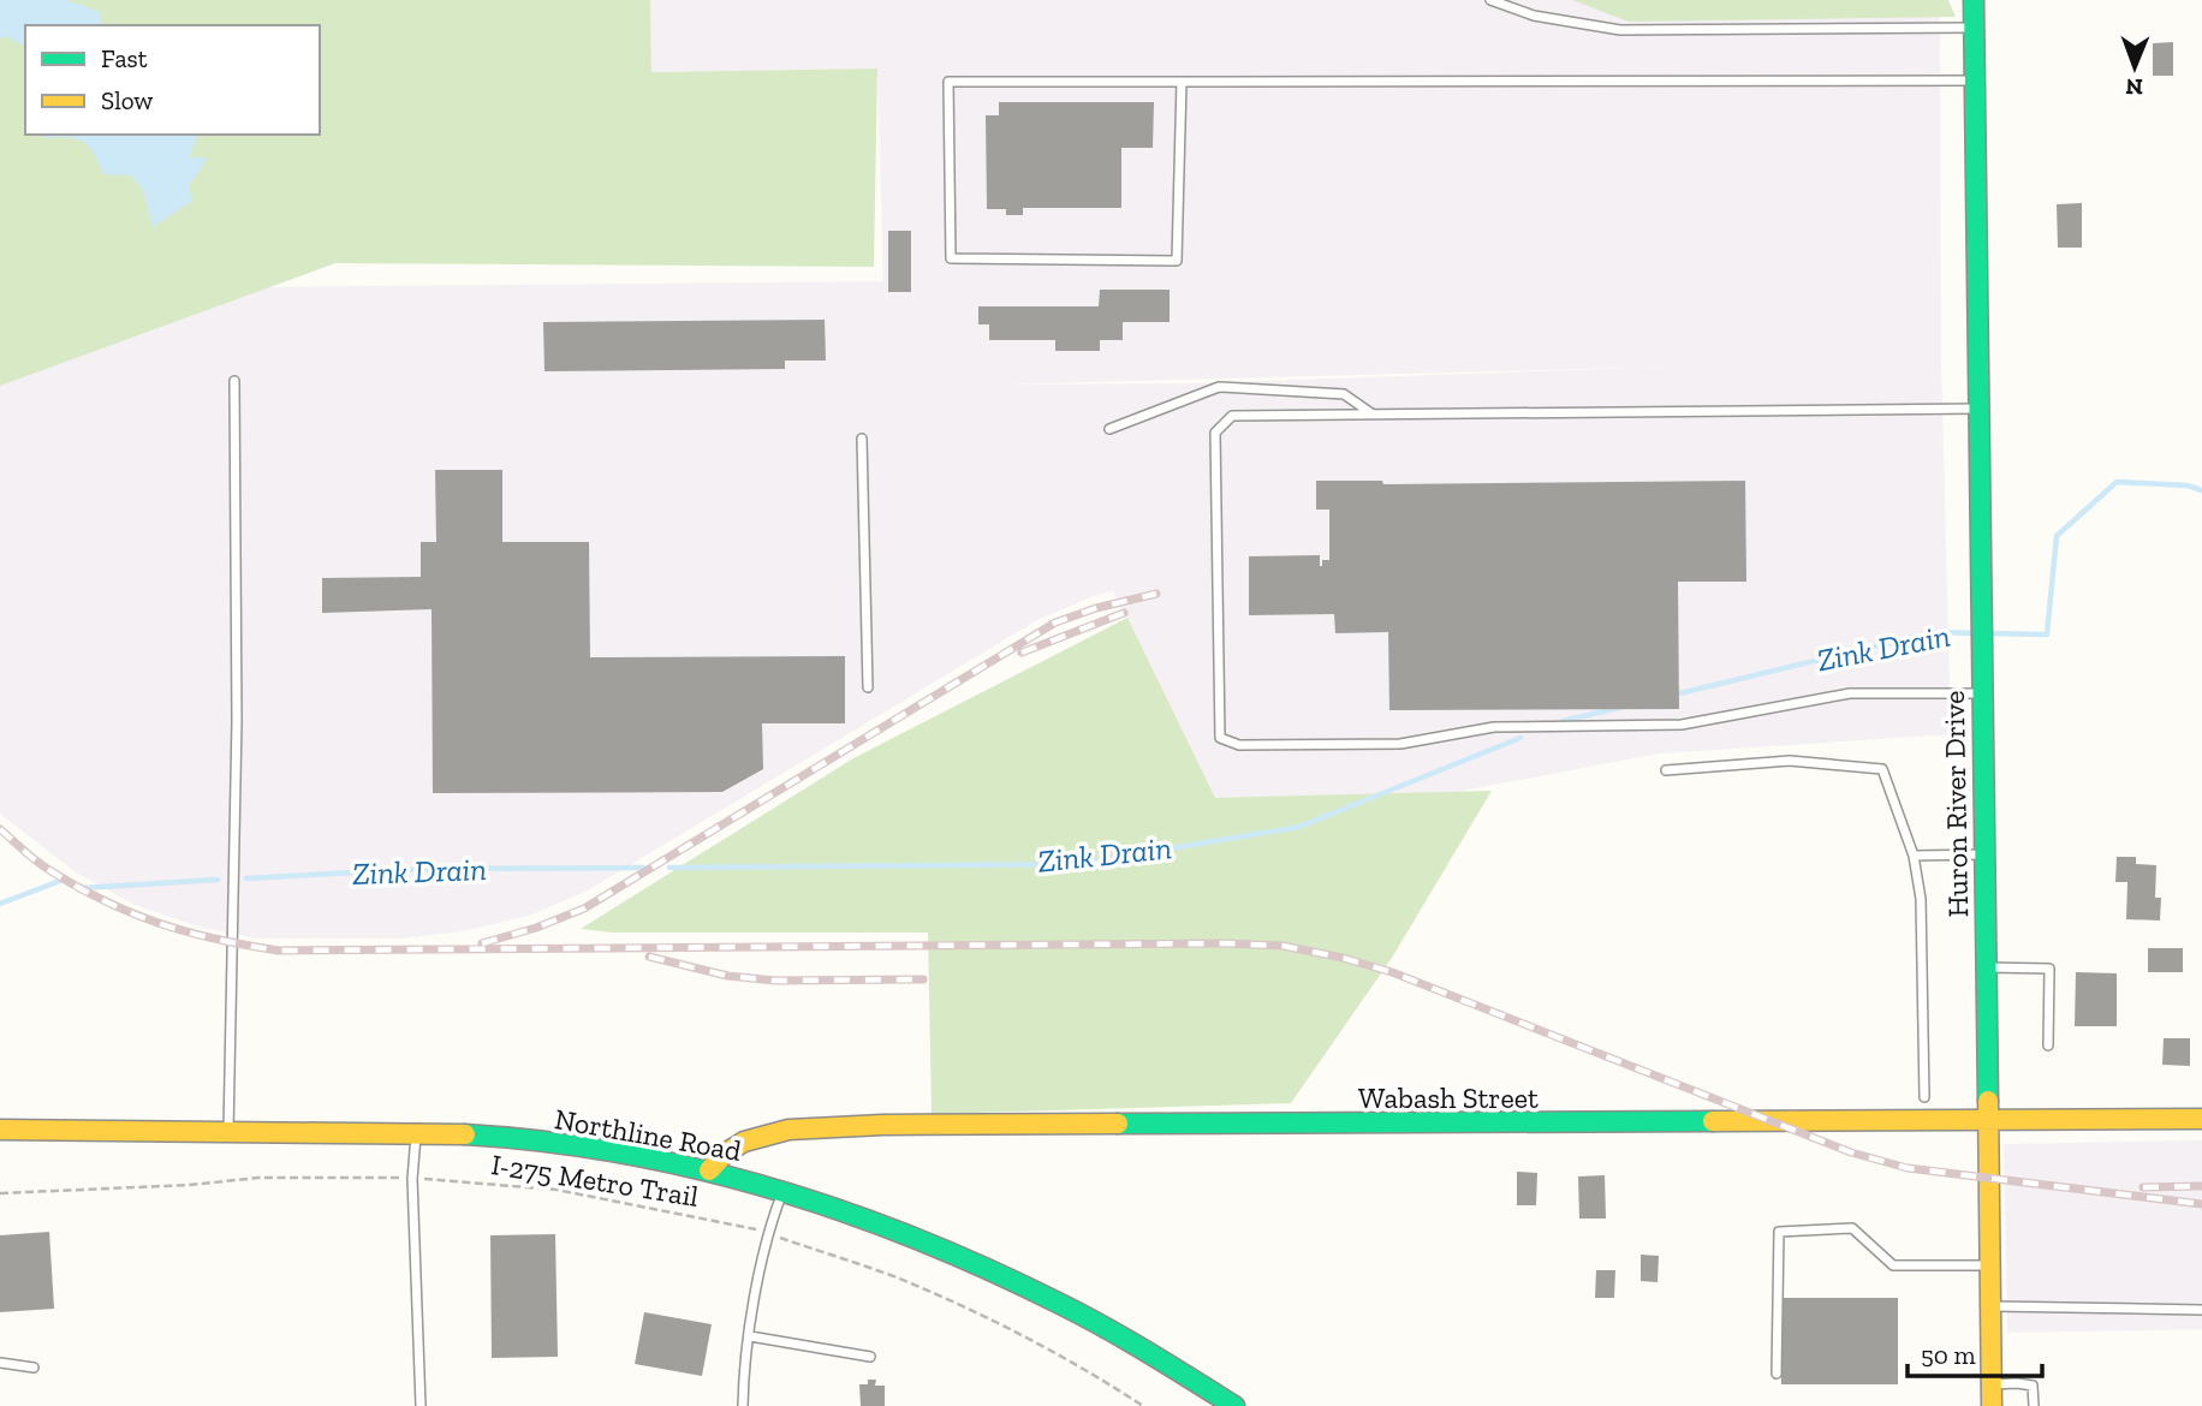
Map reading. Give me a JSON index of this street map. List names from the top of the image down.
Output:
{
  "streets": {
    "street": ["Huron River Drive", "Wabash Street", "Northline Road"],
    "path": ["I-275 Metro Trail"]
  },
  "crossings": [
    ["Huron River Drive", "Wabash Street"],
    ["Wabash Street", "Northline Road"]
  ],
  "water": ["Zink Drain"],
  "legend": ["Fast", "Slow"],
  "scale_bar": "50 m",
  "north": "bottom"
}
